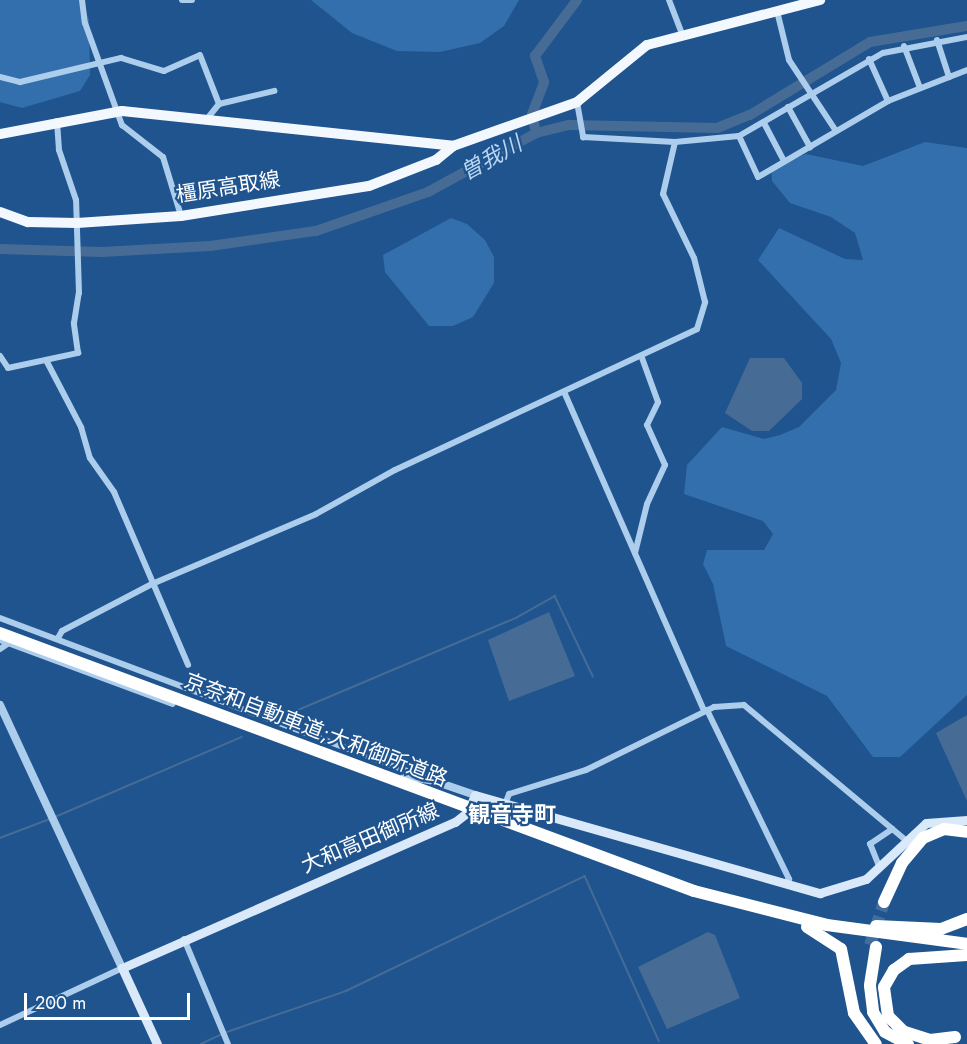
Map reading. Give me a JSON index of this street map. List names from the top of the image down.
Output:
{
  "streets": {
    "highway": ["京奈和自動車道;大和御所道路"],
    "main road": ["橿原高取線", "大和高田御所線"]
  },
  "districts": ["観音寺町"],
  "water": ["曽我川"],
  "scale_bar": "200 m"
}
